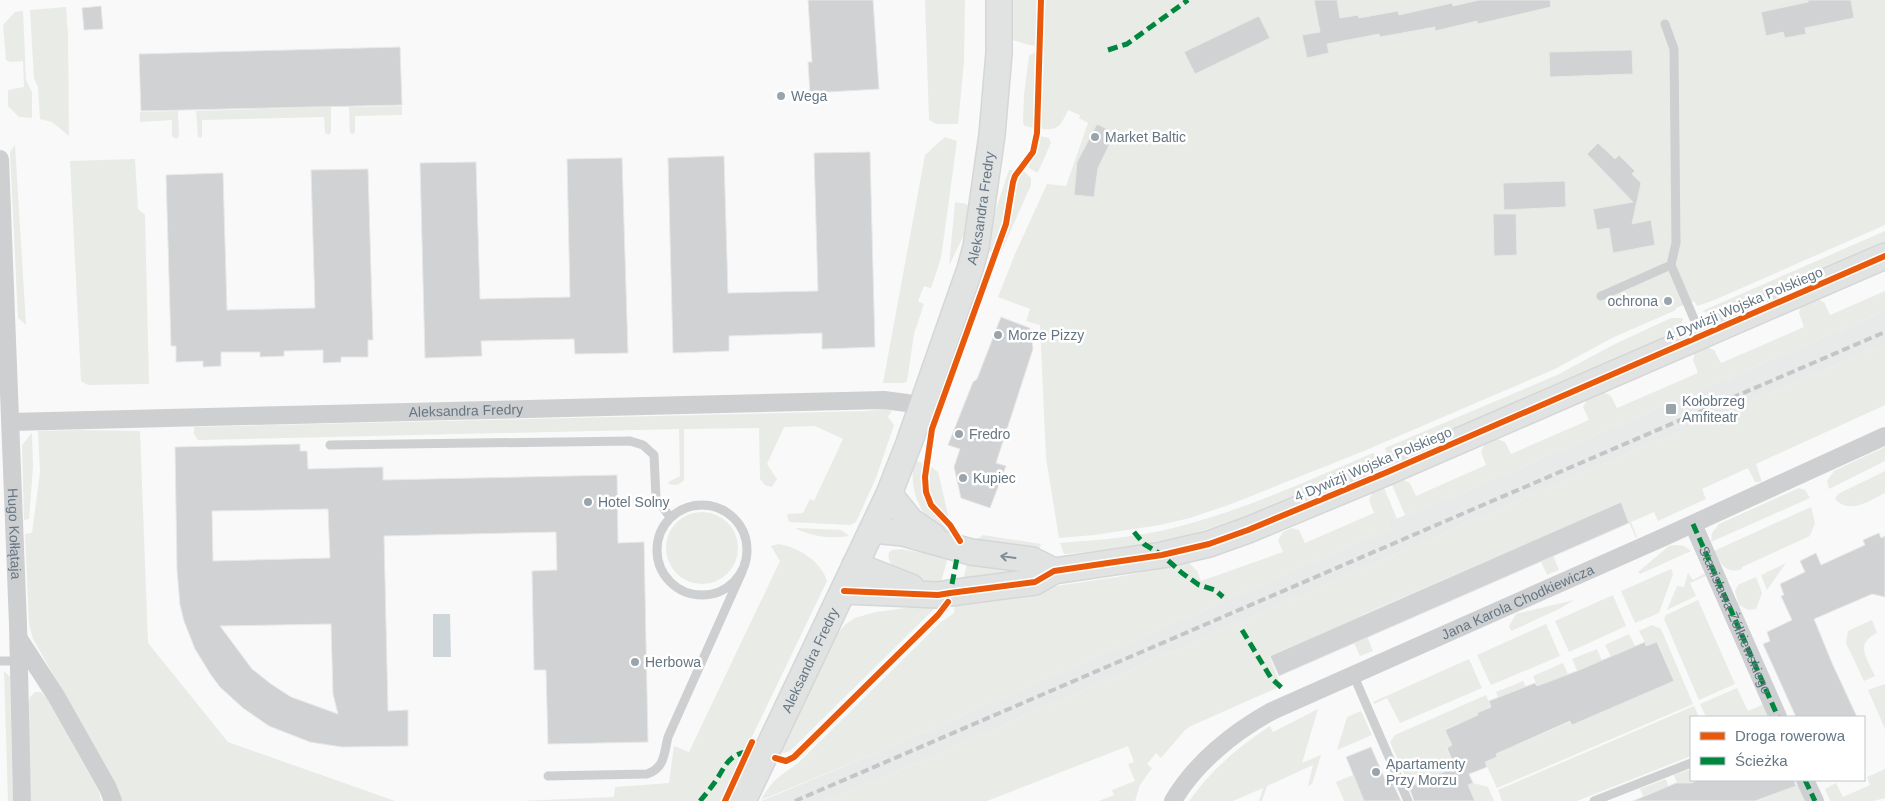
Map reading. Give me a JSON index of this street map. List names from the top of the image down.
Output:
{
  "streets": {
    "street": [
      "Aleksandra Fredry",
      "4 Dywizji Wojska Polskiego",
      "Hugo Kołłątaja",
      "Jana Karola Chodkiewicza",
      "Stanisława Żółkiewskiego"
    ]
  },
  "crossings": [
    ["Aleksandra Fredry", "4 Dywizji Wojska Polskiego"],
    ["Aleksandra Fredry", "Hugo Kołłątaja"],
    ["Jana Karola Chodkiewicza", "Stanisława Żółkiewskiego"]
  ],
  "places": {
    "other": [
      "Wega",
      "Market Baltic",
      "ochrona",
      "Morze Pizzy",
      "Fredro",
      "Kupiec",
      "Hotel Solny",
      "Herbowa",
      "Apartamenty Przy Morzu"
    ],
    "transit": ["Kołobrzeg Amfiteatr"]
  },
  "legend": ["Droga rowerowa", "Ścieżka"]
}
